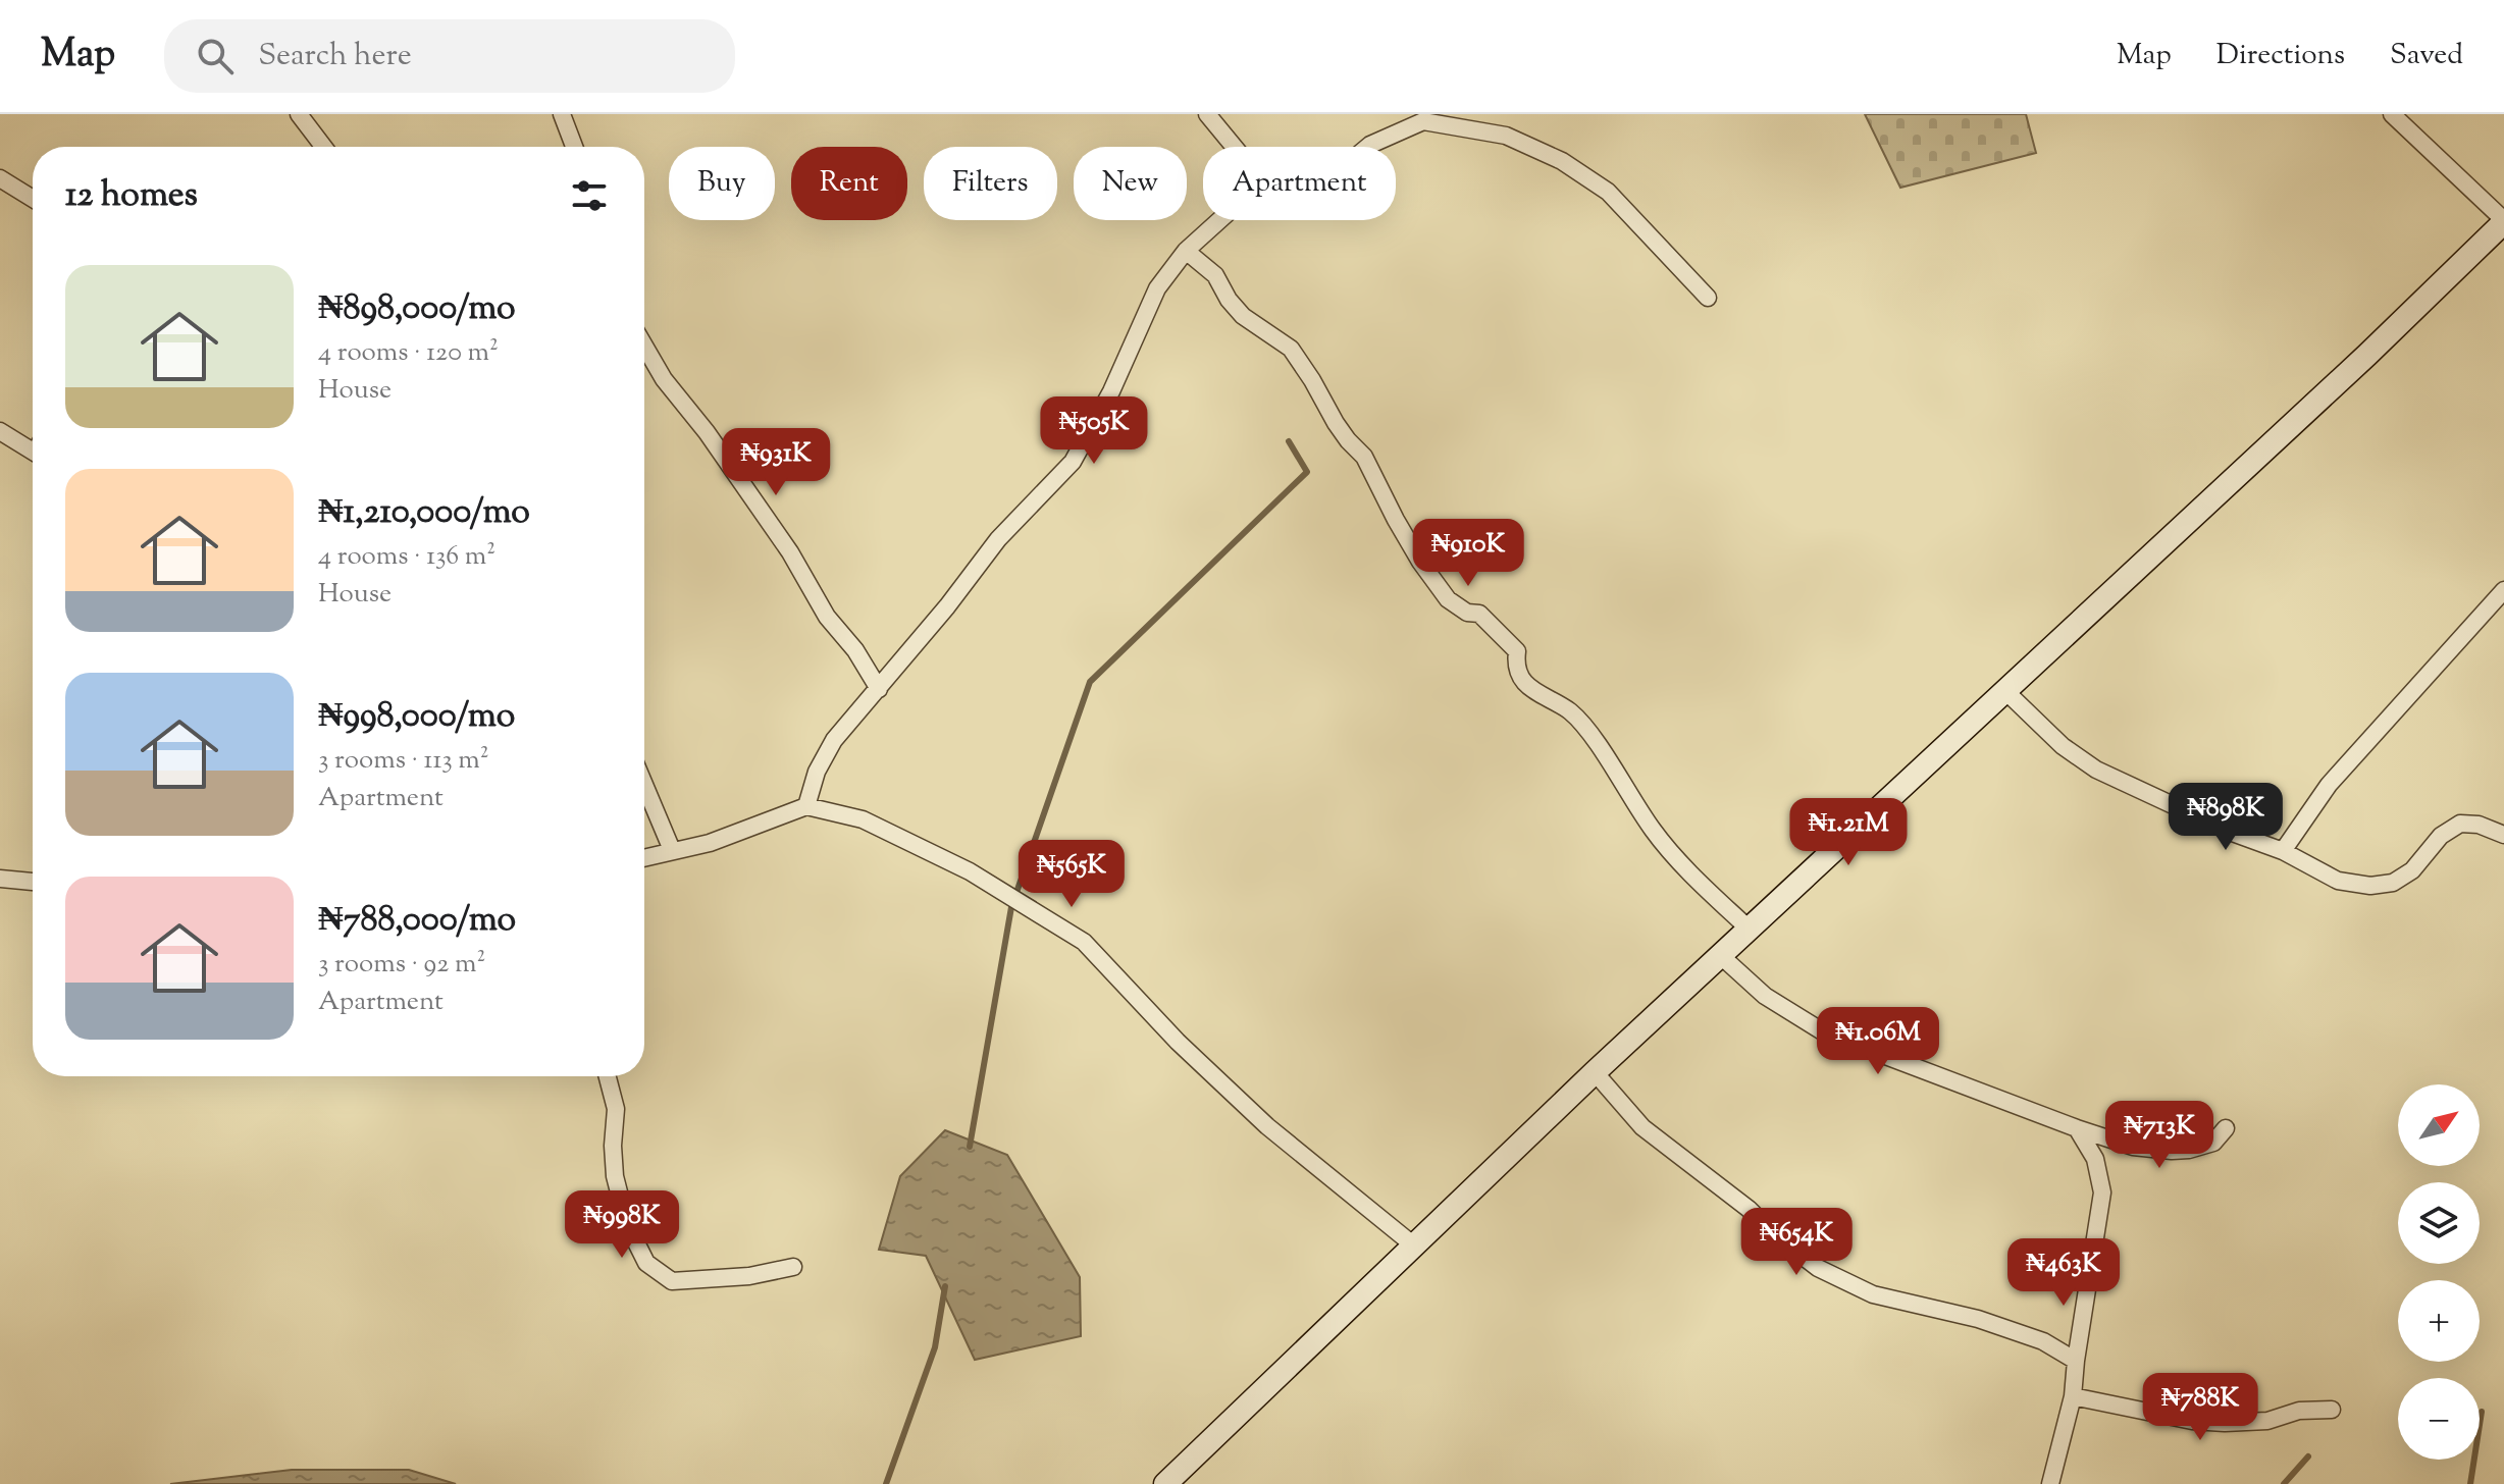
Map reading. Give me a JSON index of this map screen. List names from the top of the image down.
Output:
{
  "north": "top right",
  "page": {
    "header": "Map",
    "search": "Search here",
    "nav": ["Map", "Directions", "Saved"],
    "chip": [
      "Buy",
      "Rent",
      "Filters",
      "New",
      "Apartment"
    ],
    "heading": "12 homes",
    "list": [
      {
        "name": "₦898,000/mo",
        "note": "4 rooms · 120 m² · House"
      },
      {
        "name": "₦1,210,000/mo",
        "note": "4 rooms · 136 m² · House"
      },
      {
        "name": "₦998,000/mo",
        "note": "3 rooms · 113 m² · Apartment"
      },
      {
        "name": "₦788,000/mo",
        "note": "3 rooms · 92 m² · Apartment"
      }
    ],
    "price": [
      "₦505K",
      "₦931K",
      "₦910K",
      "₦898K",
      "₦1.21M",
      "₦565K",
      "₦1.06M",
      "₦713K",
      "₦998K",
      "₦654K",
      "₦463K",
      "₦788K"
    ],
    "map_buttons": ["+", "−"]
  }
}
